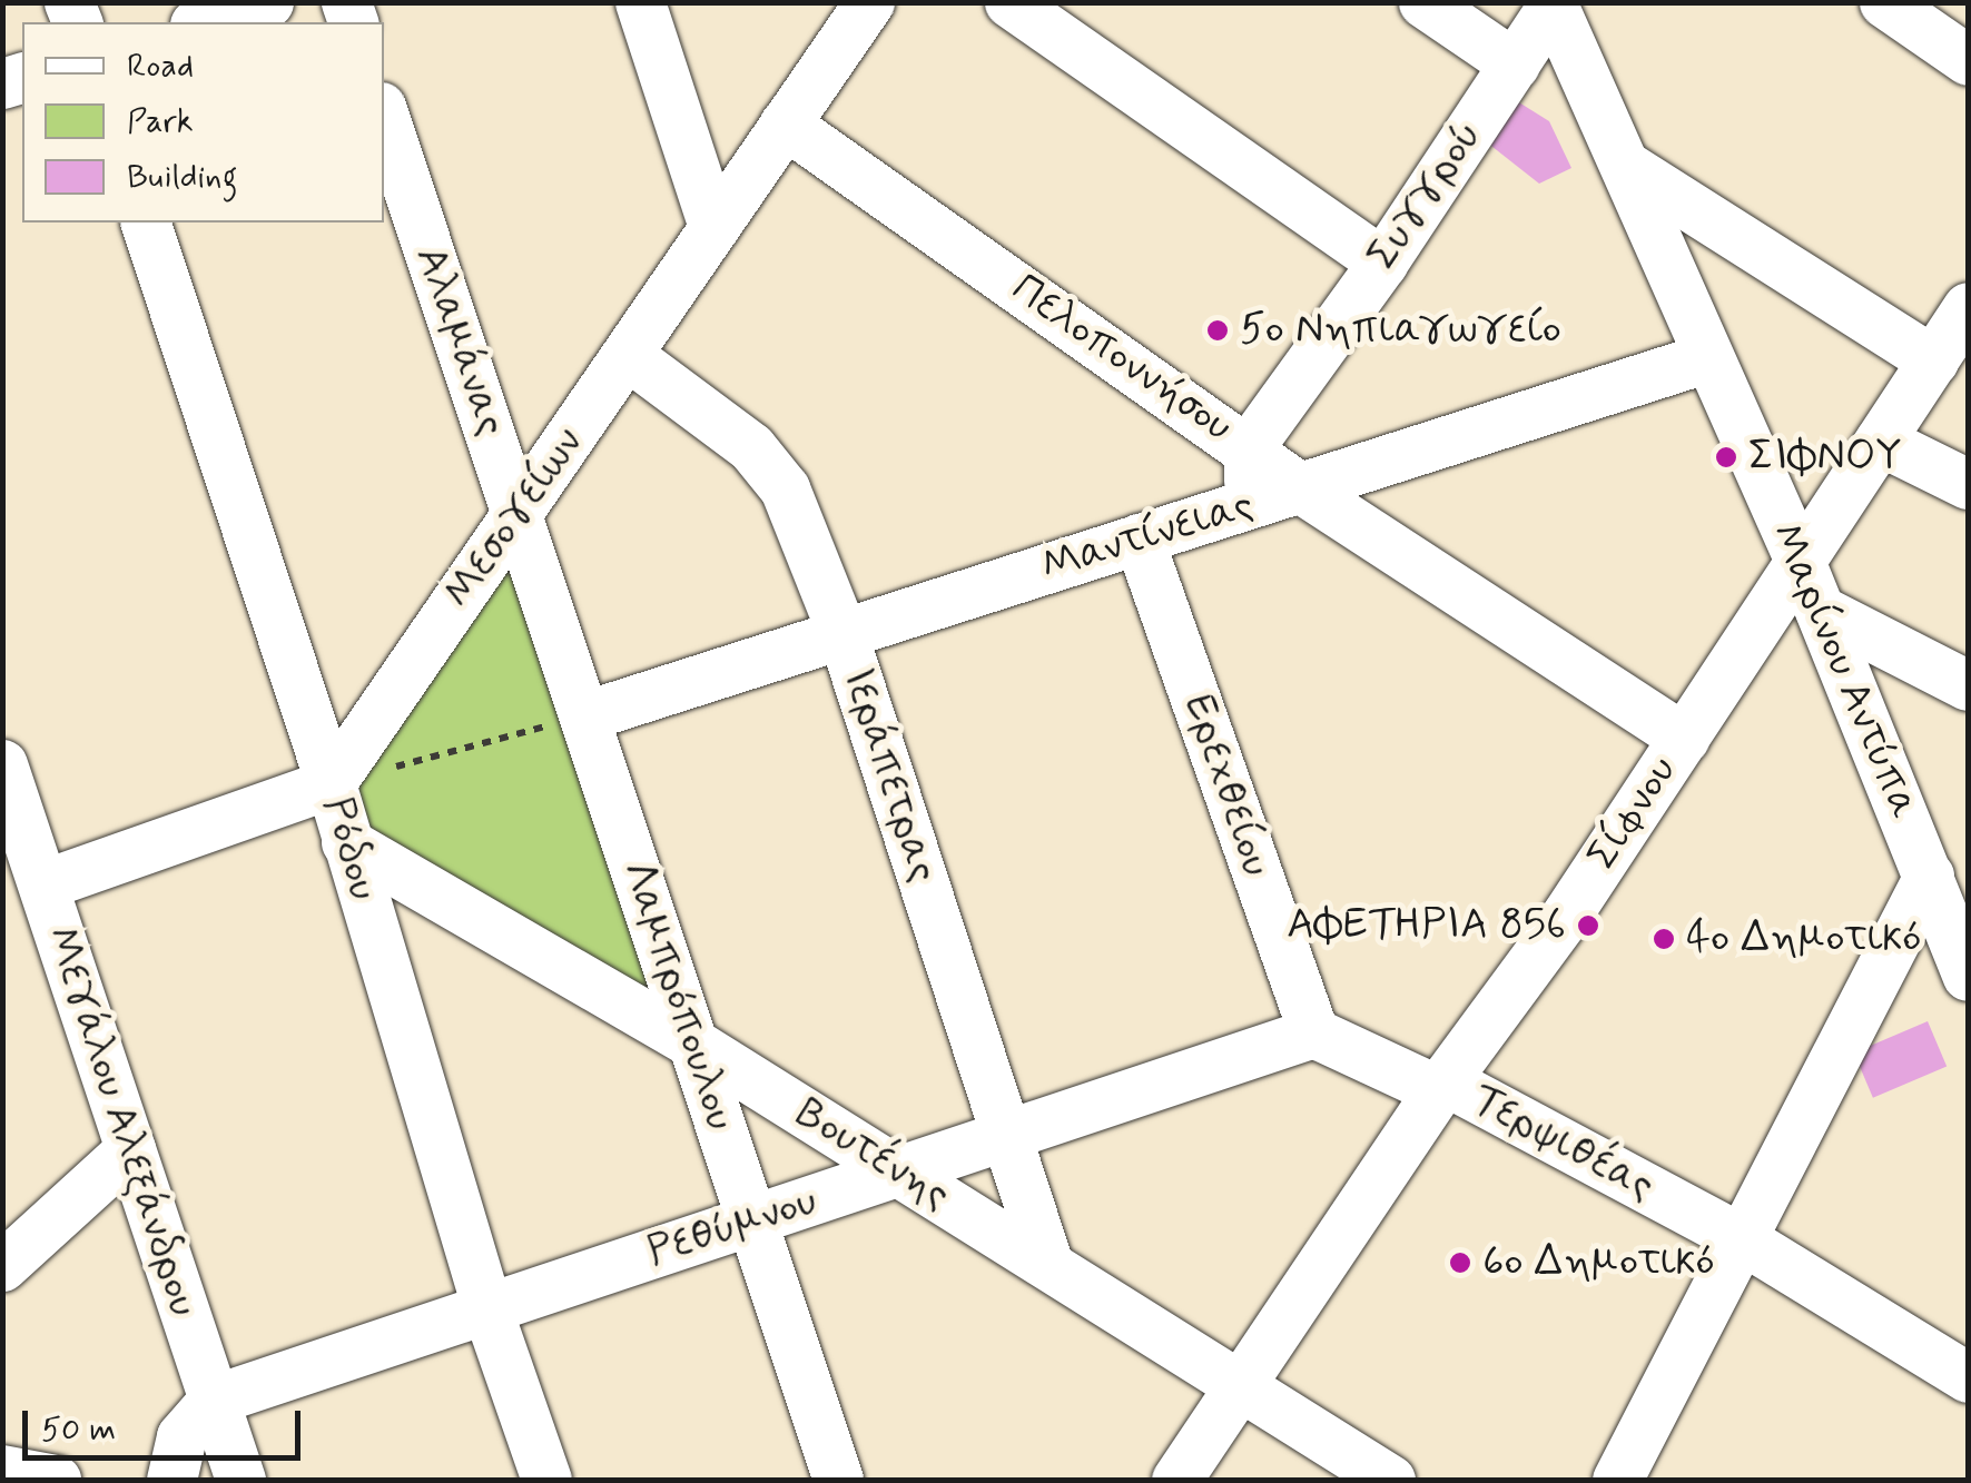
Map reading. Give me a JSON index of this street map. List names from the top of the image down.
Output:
{
  "streets": {
    "street": [
      "Συγγρού",
      "Αλαμάνας",
      "Πελοποννήσου",
      "Μεσογείων",
      "Μαντίνειας",
      "Μαρίνου Αντύπα",
      "Ιεράπετρας",
      "Ερεχθείου",
      "Σίφνου",
      "Ρόδου",
      "Λαμπρόπουλου",
      "Μεγάλου Αλεξάνδρου",
      "Τερψιθέας",
      "Βουτένης",
      "Ρεθύμνου"
    ]
  },
  "crossings": [
    ["Συγγρού", "Πελοποννήσου"],
    ["Συγγρού", "Μαρίνου Αντύπα"],
    ["Αλαμάνας", "Μεσογείων"],
    ["Αλαμάνας", "Λαμπρόπουλου"],
    ["Πελοποννήσου", "Μεσογείων"],
    ["Πελοποννήσου", "Μαντίνειας"],
    ["Πελοποννήσου", "Σίφνου"],
    ["Μεσογείων", "Ιεράπετρας"],
    ["Μεσογείων", "Ρόδου"],
    ["Μεσογείων", "Λαμπρόπουλου"],
    ["Μαντίνειας", "Μαρίνου Αντύπα"],
    ["Μαντίνειας", "Ιεράπετρας"],
    ["Μαντίνειας", "Ερεχθείου"],
    ["Μαντίνειας", "Λαμπρόπουλου"],
    ["Μαρίνου Αντύπα", "Σίφνου"],
    ["Ιεράπετρας", "Βουτένης"],
    ["Ιεράπετρας", "Ρεθύμνου"],
    ["Ερεχθείου", "Τερψιθέας"],
    ["Ερεχθείου", "Ρεθύμνου"],
    ["Σίφνου", "Τερψιθέας"],
    ["Σίφνου", "Βουτένης"],
    ["Ρόδου", "Βουτένης"],
    ["Ρόδου", "Ρεθύμνου"],
    ["Λαμπρόπουλου", "Βουτένης"],
    ["Λαμπρόπουλου", "Ρεθύμνου"],
    ["Μεγάλου Αλεξάνδρου", "Ρεθύμνου"],
    ["Τερψιθέας", "Ρεθύμνου"],
    ["Βουτένης", "Ρεθύμνου"]
  ],
  "places": [
    "5ο Νηπιαγωγείο",
    "ΣΙΦΝΟΥ",
    "ΑΦΕΤΗΡΙΑ 856",
    "4ο Δημοτικό",
    "6ο Δημοτικό"
  ],
  "legend": ["Road", "Park", "Building"],
  "scale_bar": "50 m"
}
